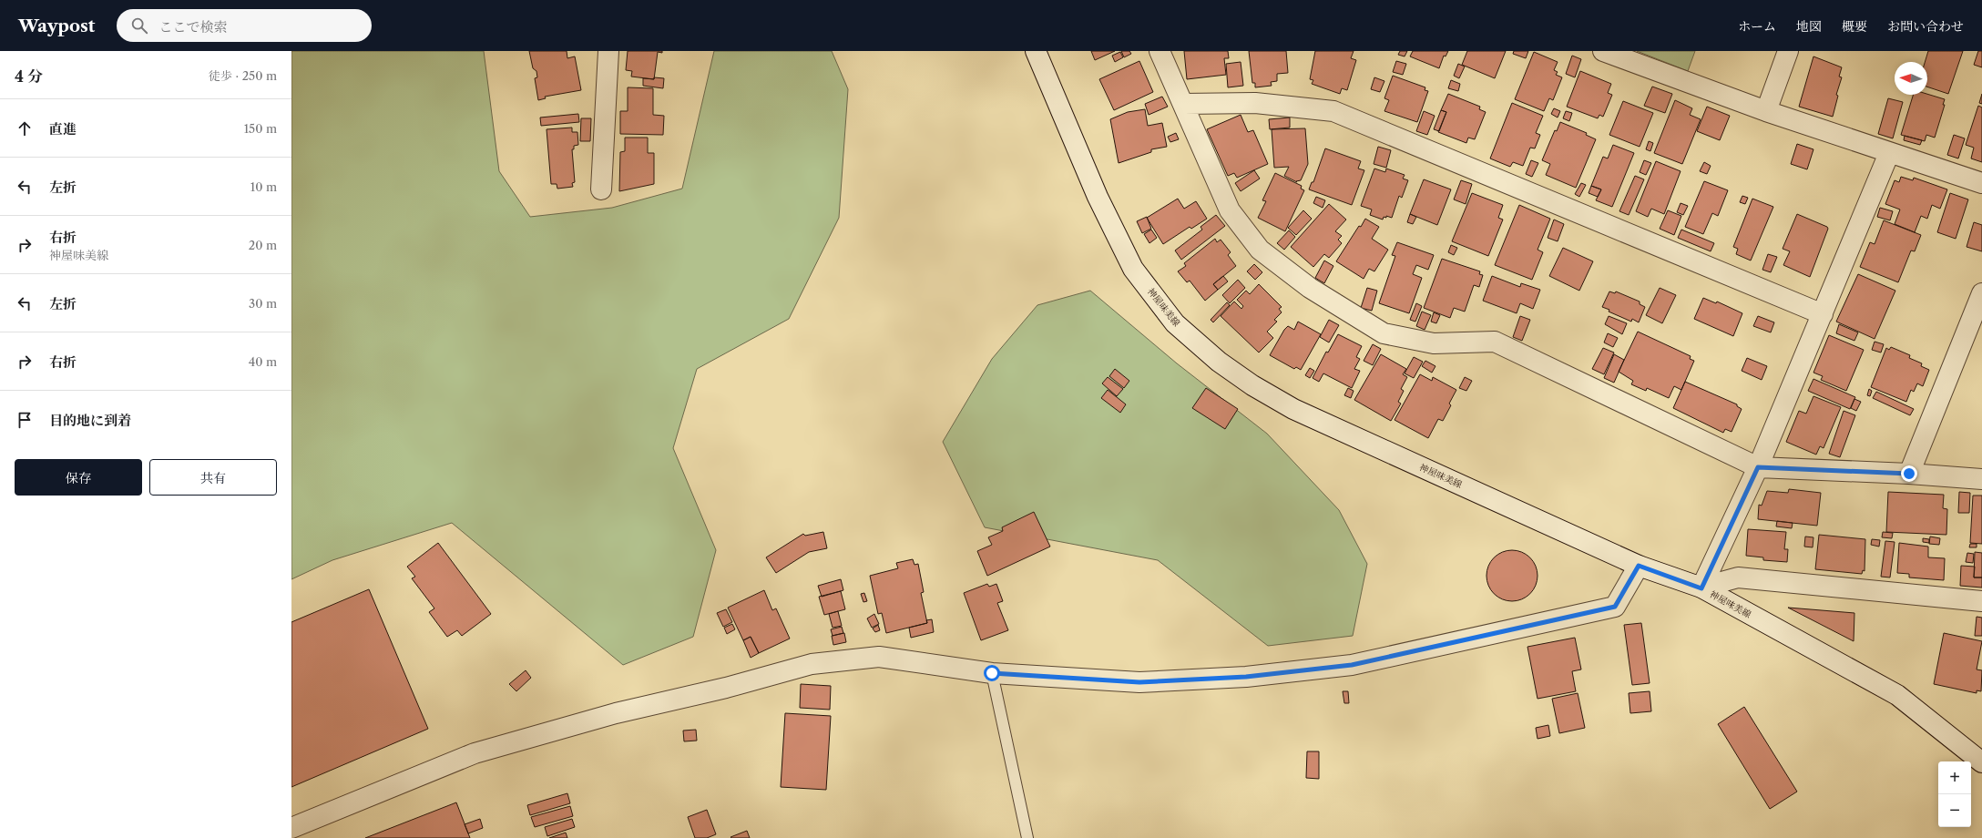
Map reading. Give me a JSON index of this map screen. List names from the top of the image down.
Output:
{
  "streets": {
    "street": ["神屋味美線"]
  },
  "north": "left",
  "page": {
    "header": "Waypost",
    "search": "ここで検索",
    "nav": [
      "ホーム",
      "地図",
      "概要",
      "お問い合わせ"
    ],
    "heading": ["4 分", "徒歩 · 250 m"],
    "list": [
      ["直進", "150 m"],
      ["左折", "10 m"],
      ["右折", "神屋味美線", "20 m"],
      ["左折", "30 m"],
      ["右折", "40 m"],
      "目的地に到着"
    ],
    "buttons": ["保存", "共有"],
    "map_buttons": ["+", "−"]
  }
}
